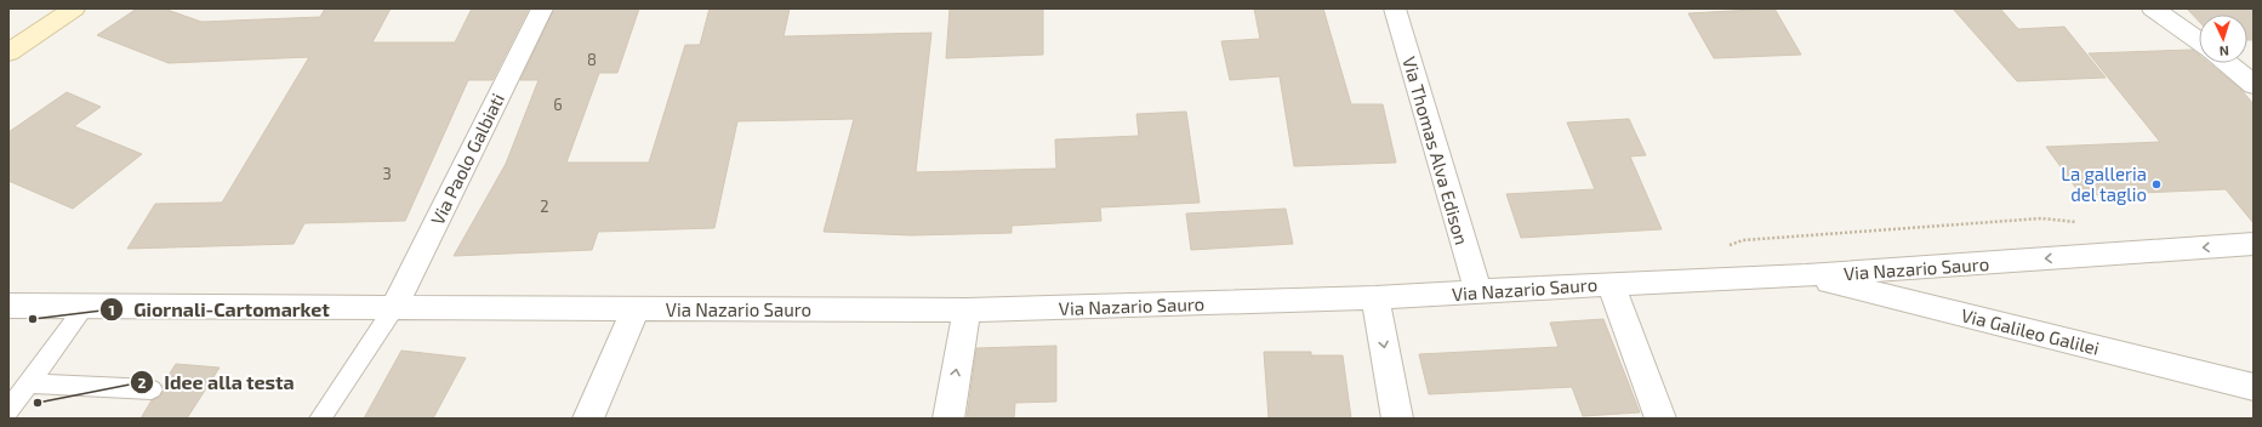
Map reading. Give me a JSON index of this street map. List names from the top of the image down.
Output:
{
  "streets": {
    "street": [
      "Via Thomas Alva Edison",
      "Via Paolo Galbiati",
      "Via Nazario Sauro",
      "Via Galileo Galilei"
    ]
  },
  "crossings": [
    ["Via Thomas Alva Edison", "Via Nazario Sauro"],
    ["Via Paolo Galbiati", "Via Nazario Sauro"],
    ["Via Nazario Sauro", "Via Galileo Galilei"]
  ],
  "places": ["La galleria del taglio", "Giornali-Cartomarket", "Idee alla testa"],
  "house_numbers": [
    "8",
    "6",
    "3",
    "2"
  ],
  "north": "bottom"
}
